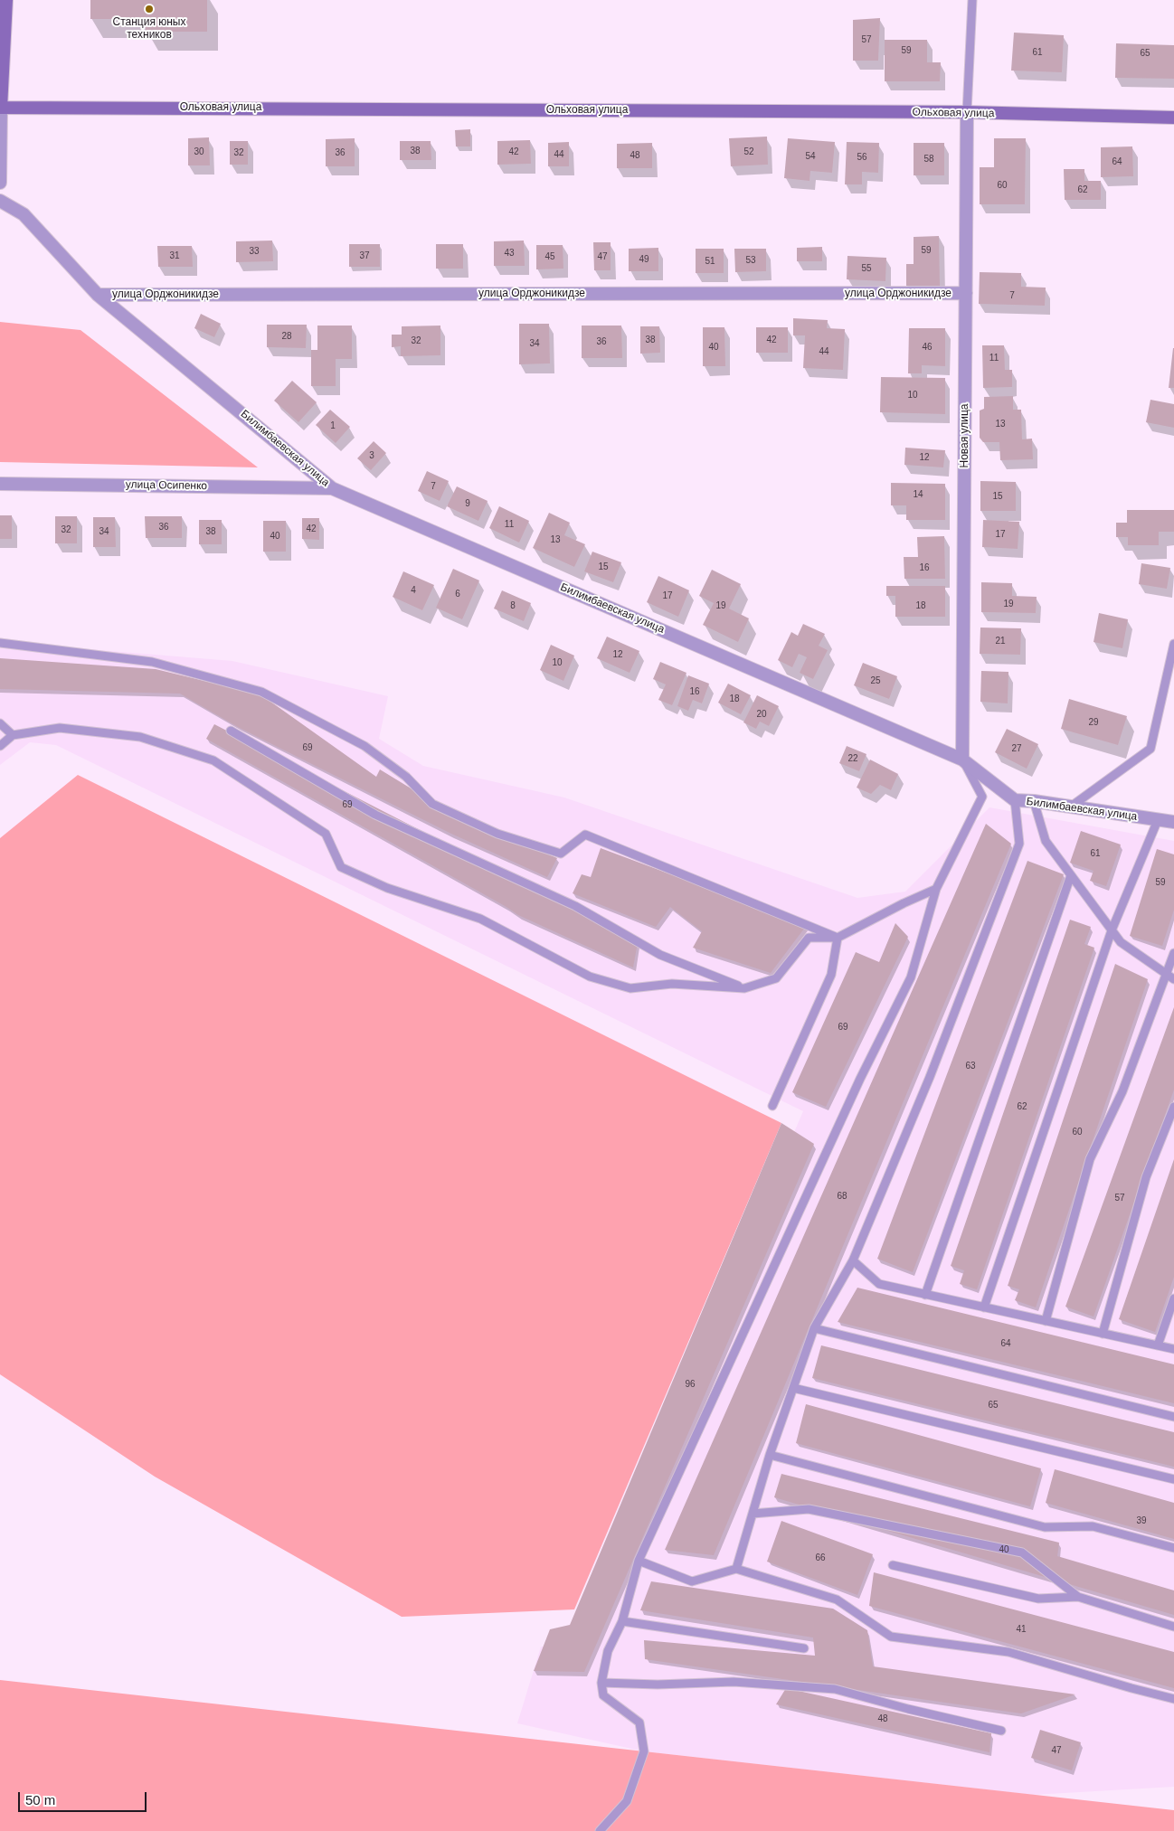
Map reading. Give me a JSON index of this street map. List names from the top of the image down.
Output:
{
  "streets": {
    "main road": ["Ольховая улица"],
    "street": [
      "улица Орджоникидзе",
      "Новая улица",
      "Билимбаевская улица",
      "улица Осипенко"
    ]
  },
  "crossings": [
    ["Ольховая улица", "Новая улица"],
    ["улица Орджоникидзе", "Новая улица"],
    ["улица Орджоникидзе", "Билимбаевская улица"],
    ["Новая улица", "Билимбаевская улица"],
    ["Билимбаевская улица", "улица Осипенко"]
  ],
  "places": ["Станция юных техников"],
  "house_numbers": [
    "57",
    "59",
    "61",
    "65",
    "38",
    "30",
    "42",
    "52",
    "32",
    "36",
    "44",
    "48",
    "54",
    "56",
    "58",
    "64",
    "60",
    "62",
    "59",
    "33",
    "43",
    "31",
    "37",
    "45",
    "47",
    "49",
    "53",
    "51",
    "55",
    "7",
    "28",
    "38",
    "42",
    "32",
    "36",
    "34",
    "40",
    "46",
    "44",
    "11",
    "10",
    "13",
    "1",
    "3",
    "12",
    "7",
    "14",
    "15",
    "9",
    "11",
    "36",
    "42",
    "32",
    "34",
    "38",
    "17",
    "40",
    "13",
    "15",
    "16",
    "4",
    "6",
    "17",
    "19",
    "8",
    "19",
    "18",
    "21",
    "12",
    "10",
    "25",
    "16",
    "18",
    "20",
    "29",
    "69",
    "27",
    "22",
    "69",
    "61",
    "59",
    "69",
    "63",
    "62",
    "60",
    "68",
    "57",
    "64",
    "96",
    "65",
    "39",
    "40",
    "66",
    "41",
    "48",
    "47"
  ],
  "scale_bar": "50 m"
}
